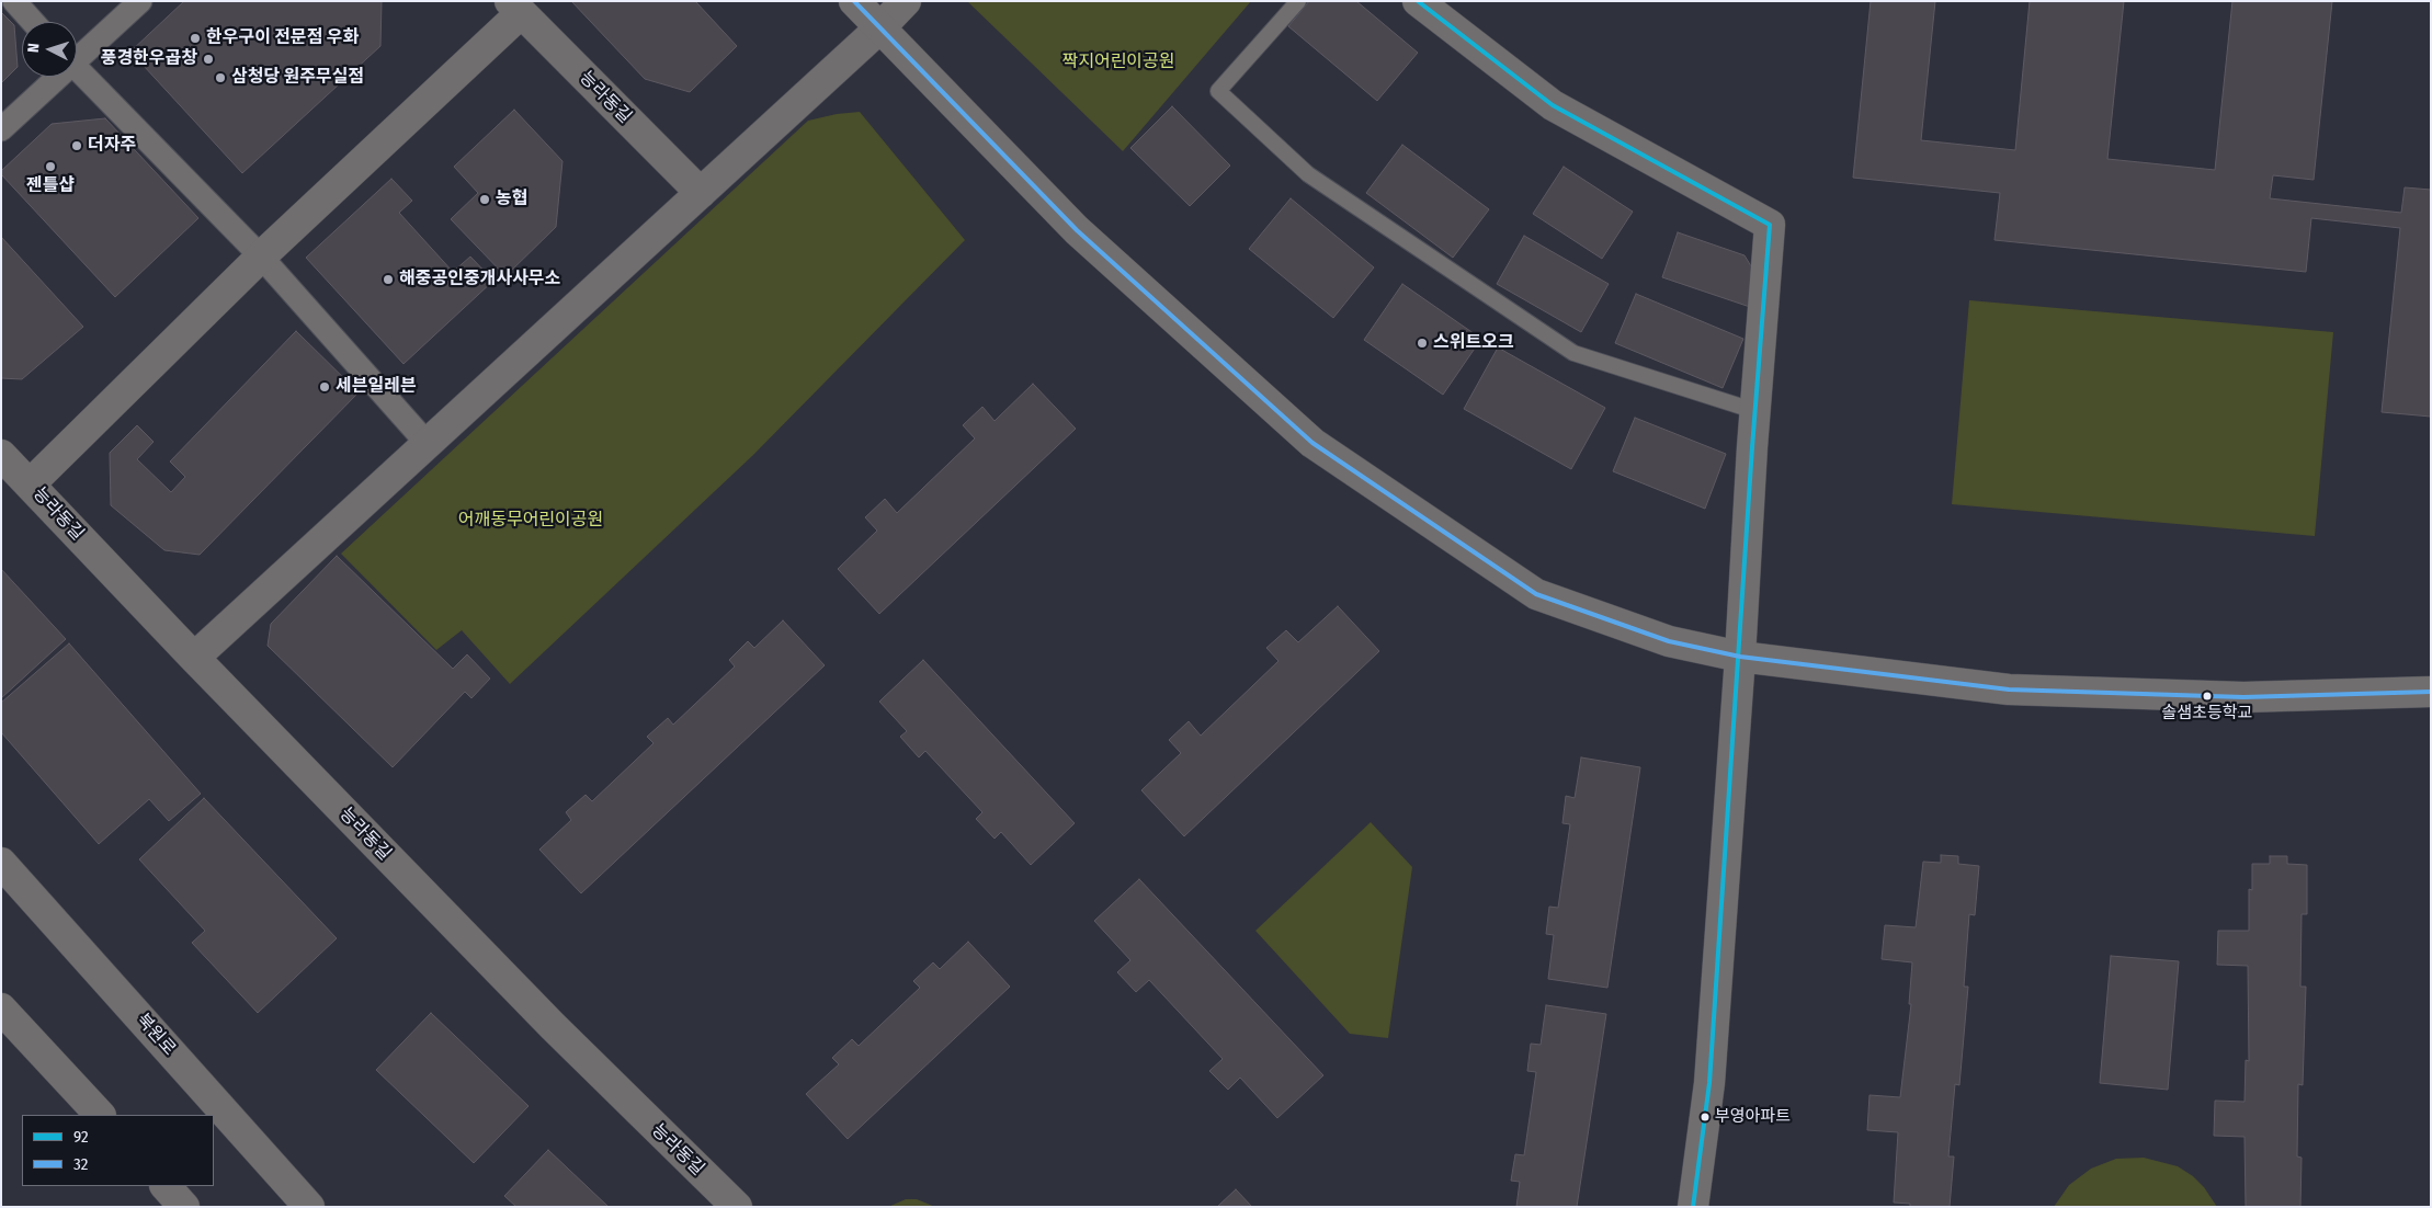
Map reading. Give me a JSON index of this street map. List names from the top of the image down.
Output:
{
  "streets": {
    "street": ["능라동길", "북원로"]
  },
  "parks": ["짝지어린이공원", "어깨동무어린이공원"],
  "places": [
    "한우구이 전문점 우화",
    "풍경한우곱창",
    "삼청당 원주무실점",
    "더자주",
    "젠틀샵",
    "농협",
    "해중공인중개사사무소",
    "스위트오크",
    "세븐일레븐",
    "솔샘초등학교",
    "부영아파트"
  ],
  "lines": ["transit line 92", "transit line 32"],
  "legend": ["92", "32"],
  "north": "left"
}
